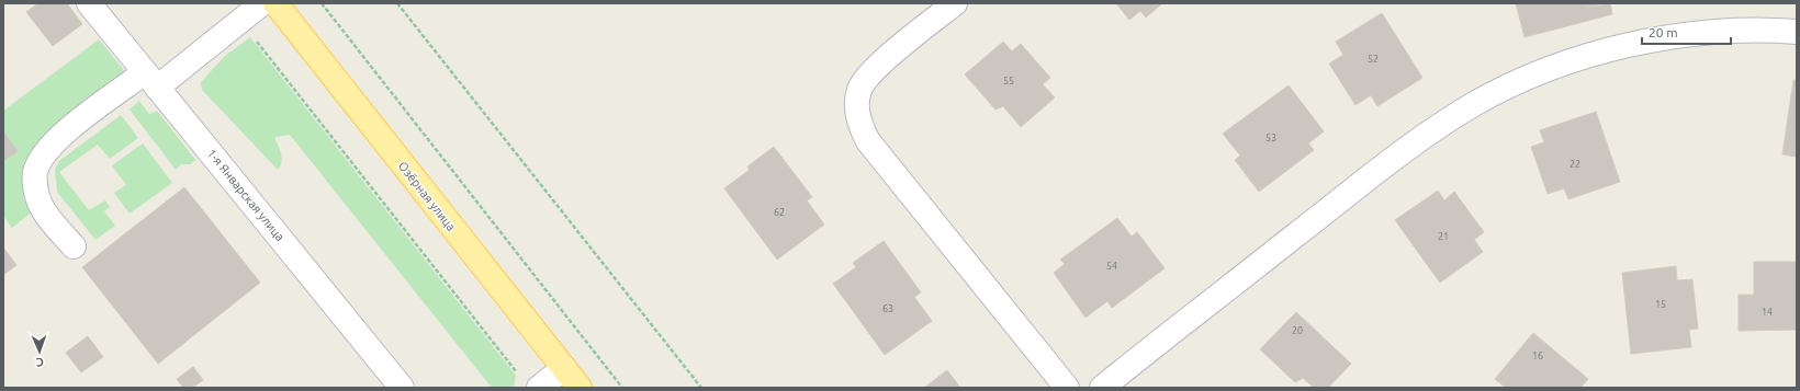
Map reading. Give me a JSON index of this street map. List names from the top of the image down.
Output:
{
  "streets": {
    "main road": ["Озёрная улица"],
    "street": ["1-я Январская улица"]
  },
  "house_numbers": [
    "52",
    "55",
    "53",
    "22",
    "62",
    "21",
    "54",
    "15",
    "63",
    "14",
    "20",
    "16"
  ],
  "scale_bar": "20 m",
  "north": "bottom"
}
